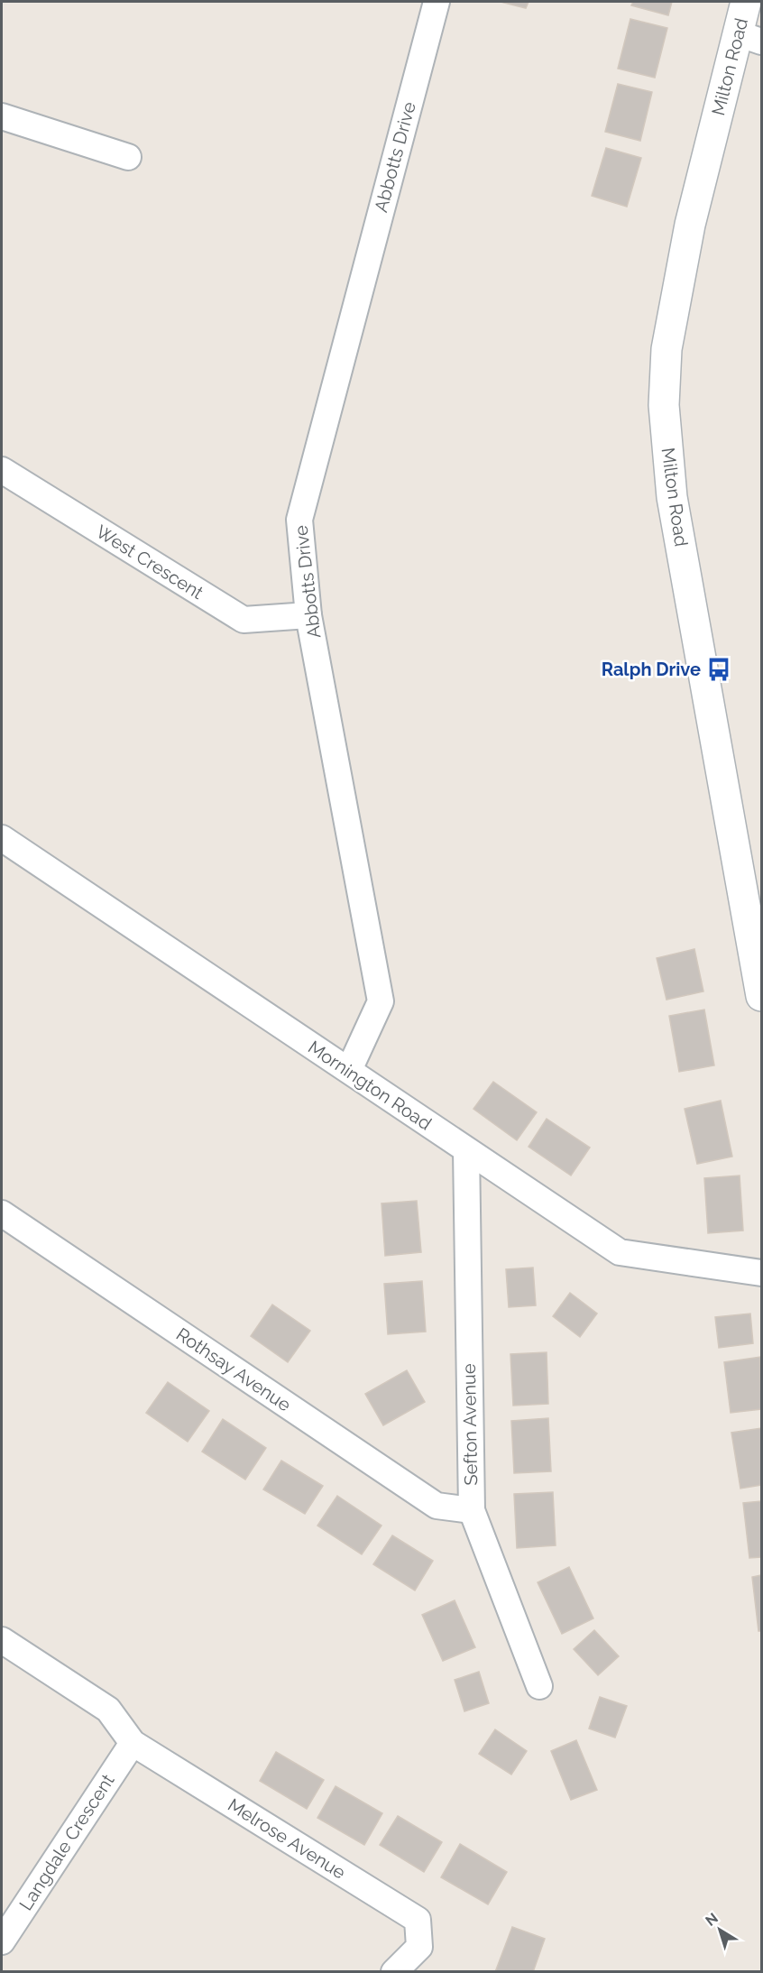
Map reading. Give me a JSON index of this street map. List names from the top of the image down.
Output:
{
  "streets": {
    "street": [
      "Milton Road",
      "Abbotts Drive",
      "West Crescent",
      "Mornington Road",
      "Rothsay Avenue",
      "Sefton Avenue",
      "Melrose Avenue",
      "Langdale Crescent"
    ]
  },
  "crossings": [
    ["Abbotts Drive", "West Crescent"],
    ["Abbotts Drive", "Mornington Road"],
    ["Mornington Road", "Sefton Avenue"],
    ["Rothsay Avenue", "Sefton Avenue"],
    ["Melrose Avenue", "Langdale Crescent"]
  ],
  "places": {
    "bus stop": ["Ralph Drive"]
  },
  "north": "top left"
}
